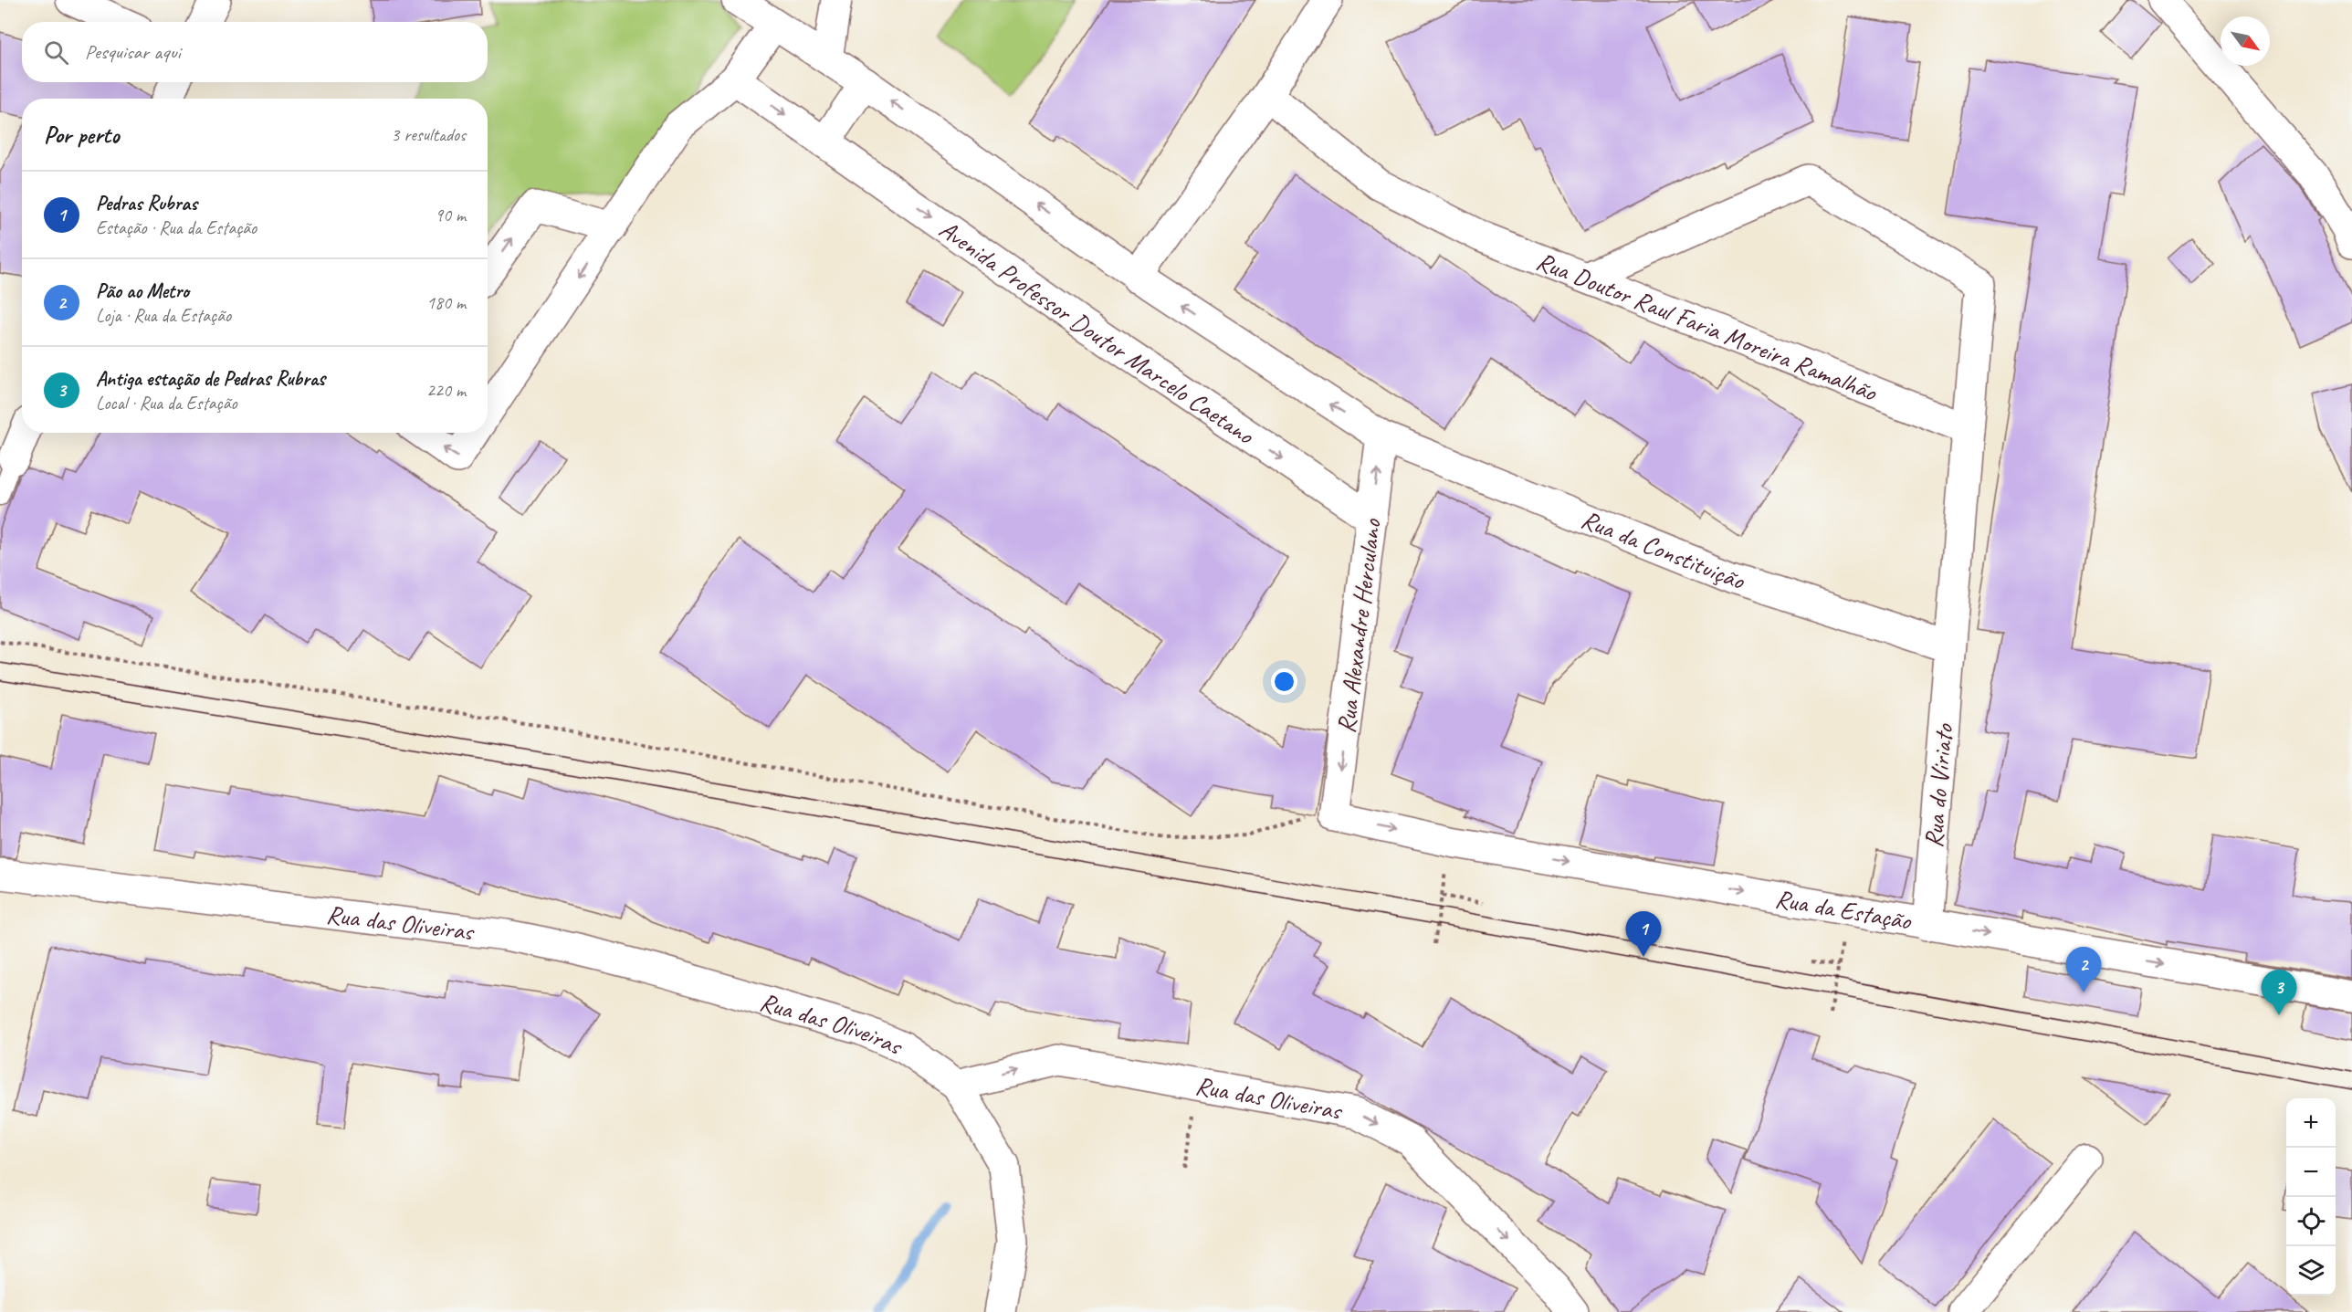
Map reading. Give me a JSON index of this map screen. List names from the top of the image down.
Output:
{
  "streets": {
    "street": [
      "Rua Doutor Raul Faria Moreira Ramalhão",
      "Avenida Professor Doutor Marcelo Caetano",
      "Rua da Constituição",
      "Rua Alexandre Herculano",
      "Rua do Viriato",
      "Rua da Estação",
      "Rua das Oliveiras"
    ]
  },
  "crossings": [
    ["Avenida Professor Doutor Marcelo Caetano", "Rua Alexandre Herculano"],
    ["Rua da Constituição", "Rua Alexandre Herculano"],
    ["Rua da Constituição", "Rua do Viriato"],
    ["Rua Alexandre Herculano", "Rua da Estação"],
    ["Rua do Viriato", "Rua da Estação"]
  ],
  "one_way": ["Rua da Estação", "Rua das Oliveiras"],
  "north": "bottom right",
  "page": {
    "search": "Pesquisar aqui",
    "heading": ["Por perto", "3 resultados"],
    "list": [
      {
        "mark": "1",
        "name": "Pedras Rubras",
        "note": "Estação · Rua da Estação",
        "value": "90 m"
      },
      {
        "mark": "2",
        "name": "Pão ao Metro",
        "note": "Loja · Rua da Estação",
        "value": "180 m"
      },
      {
        "mark": "3",
        "name": "Antiga estação de Pedras Rubras",
        "note": "Local · Rua da Estação",
        "value": "220 m"
      }
    ],
    "pins": ["1", "2", "3"],
    "map_buttons": ["+", "−"]
  }
}
